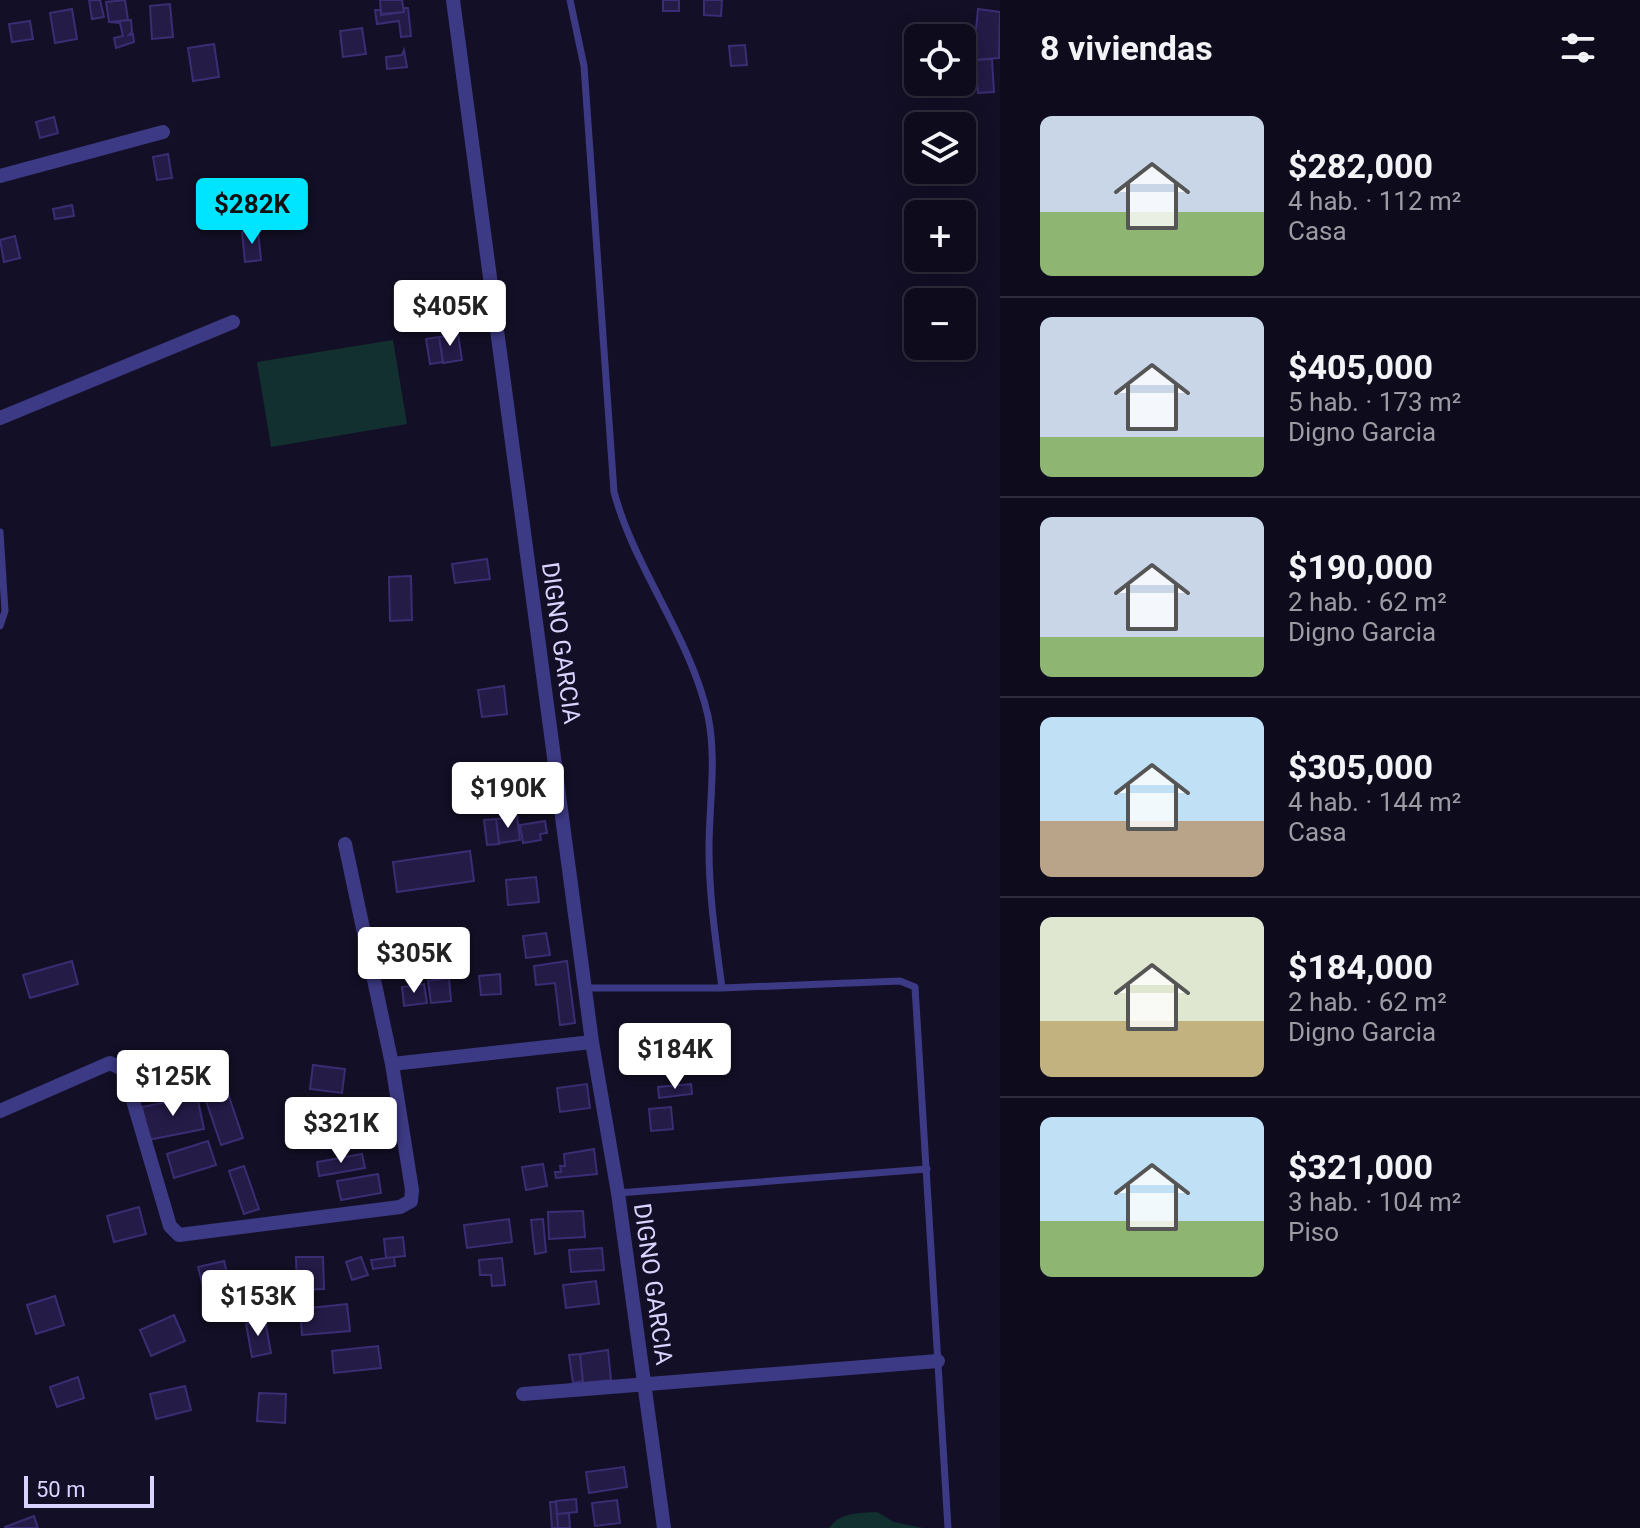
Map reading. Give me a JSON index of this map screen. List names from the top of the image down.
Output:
{
  "streets": {
    "street": ["DIGNO GARCIA"]
  },
  "scale_bar": "50 m",
  "page": {
    "heading": "8 viviendas",
    "map_buttons": ["+", "−"],
    "list": [
      {
        "name": "$282,000",
        "note": "4 hab. · 112 m² · Casa"
      },
      {
        "name": "$405,000",
        "note": "5 hab. · 173 m² · Digno Garcia"
      },
      {
        "name": "$190,000",
        "note": "2 hab. · 62 m² · Digno Garcia"
      },
      {
        "name": "$305,000",
        "note": "4 hab. · 144 m² · Casa"
      },
      {
        "name": "$184,000",
        "note": "2 hab. · 62 m² · Digno Garcia"
      },
      {
        "name": "$321,000",
        "note": "3 hab. · 104 m² · Piso"
      }
    ],
    "price": [
      "$282K",
      "$405K",
      "$190K",
      "$305K",
      "$184K",
      "$125K",
      "$321K",
      "$153K"
    ],
    "scale": "50 m"
  }
}
